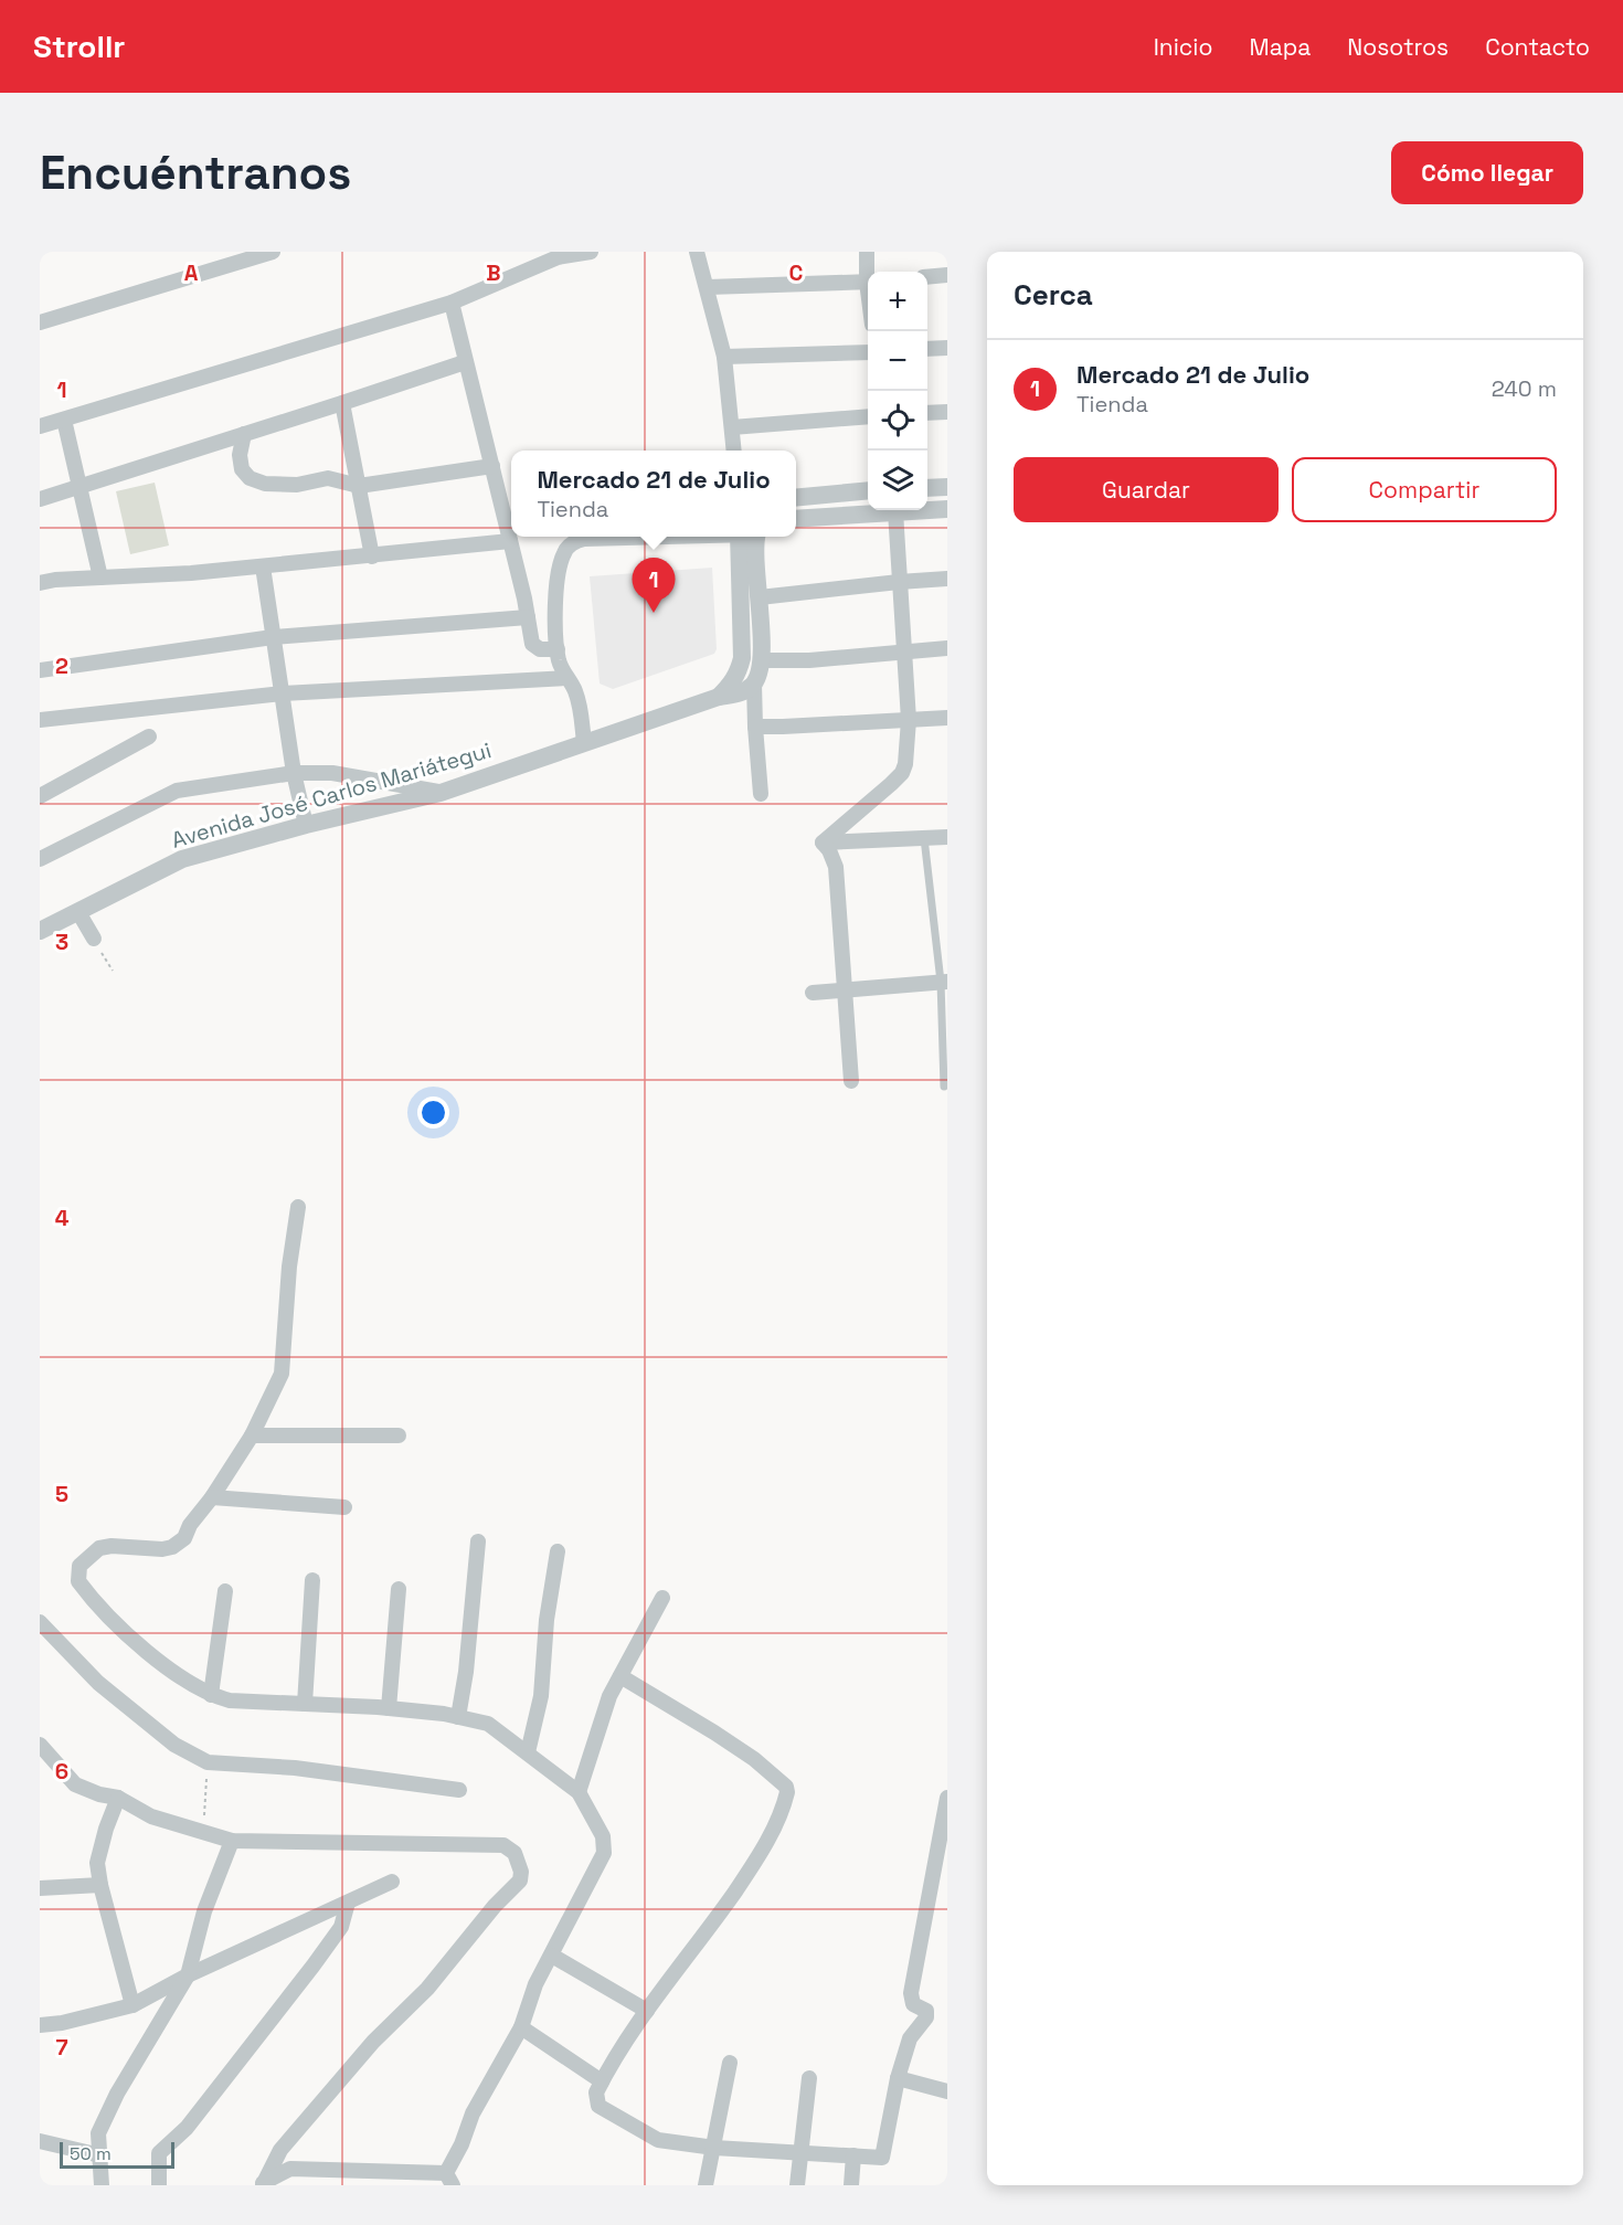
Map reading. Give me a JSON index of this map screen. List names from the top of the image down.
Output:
{
  "streets": {
    "street": ["Avenida José Carlos Mariátegui"]
  },
  "scale_bar": "50 m",
  "page": {
    "header": "Strollr",
    "nav": [
      "Inicio",
      "Mapa",
      "Nosotros",
      "Contacto"
    ],
    "buttons": [
      "Cómo llegar",
      ["Guardar", "Compartir"]
    ],
    "title": "Encuéntranos",
    "heading": "Cerca",
    "map_buttons": ["+", "−"],
    "list": [
      {
        "mark": "1",
        "name": "Mercado 21 de Julio",
        "note": "Tienda",
        "value": "240 m"
      }
    ],
    "popup": ["Mercado 21 de Julio", "Tienda"],
    "pins": "1",
    "scale": "50 m"
  },
  "grid": {
    "columns": ["A", "B", "C"],
    "rows": [
      "1",
      "2",
      "3",
      "4",
      "5",
      "6",
      "7"
    ]
  }
}
